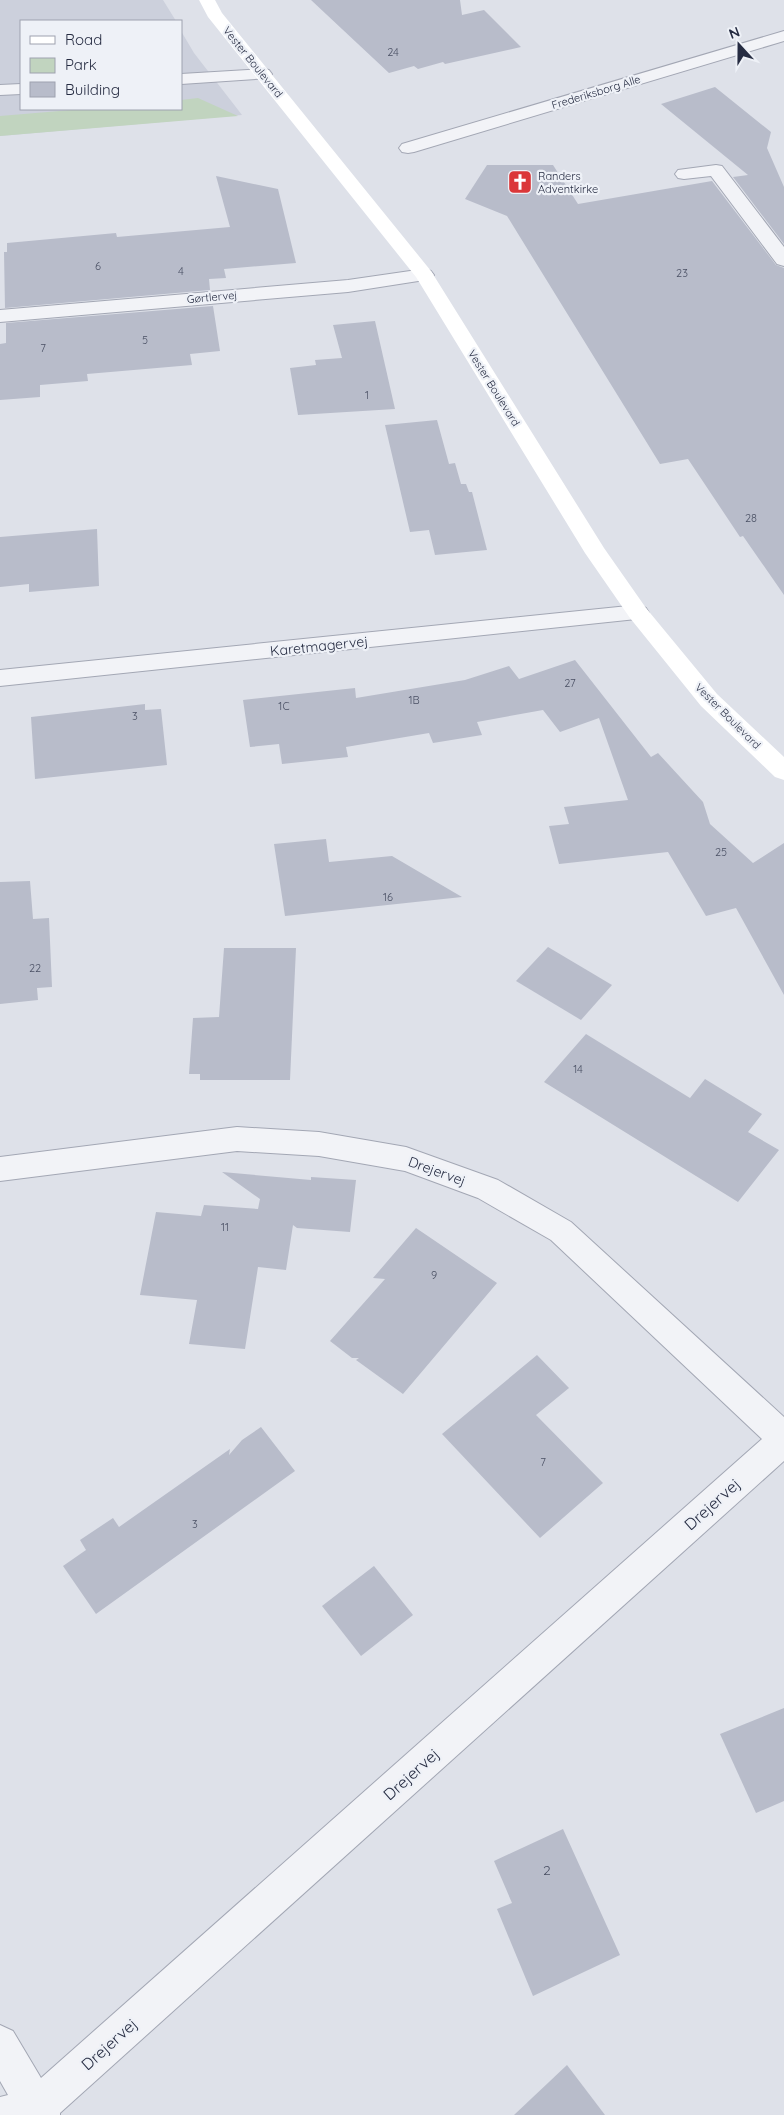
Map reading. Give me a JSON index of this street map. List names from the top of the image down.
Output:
{
  "streets": {
    "main road": ["Vester Boulevard"],
    "street": [
      "Frederiksborg Alle",
      "Gørtlervej",
      "Karetmagervej",
      "Drejervej"
    ]
  },
  "crossings": [
    ["Vester Boulevard", "Gørtlervej"],
    ["Vester Boulevard", "Karetmagervej"]
  ],
  "places": {
    "church": ["Randers Adventkirke"]
  },
  "house_numbers": [
    "24",
    "6",
    "4",
    "23",
    "5",
    "7",
    "1",
    "28",
    "27",
    "1B",
    "1C",
    "3",
    "25",
    "16",
    "22",
    "14",
    "11",
    "9",
    "7",
    "3",
    "2"
  ],
  "legend": ["Road", "Park", "Building"],
  "north": "top"
}
